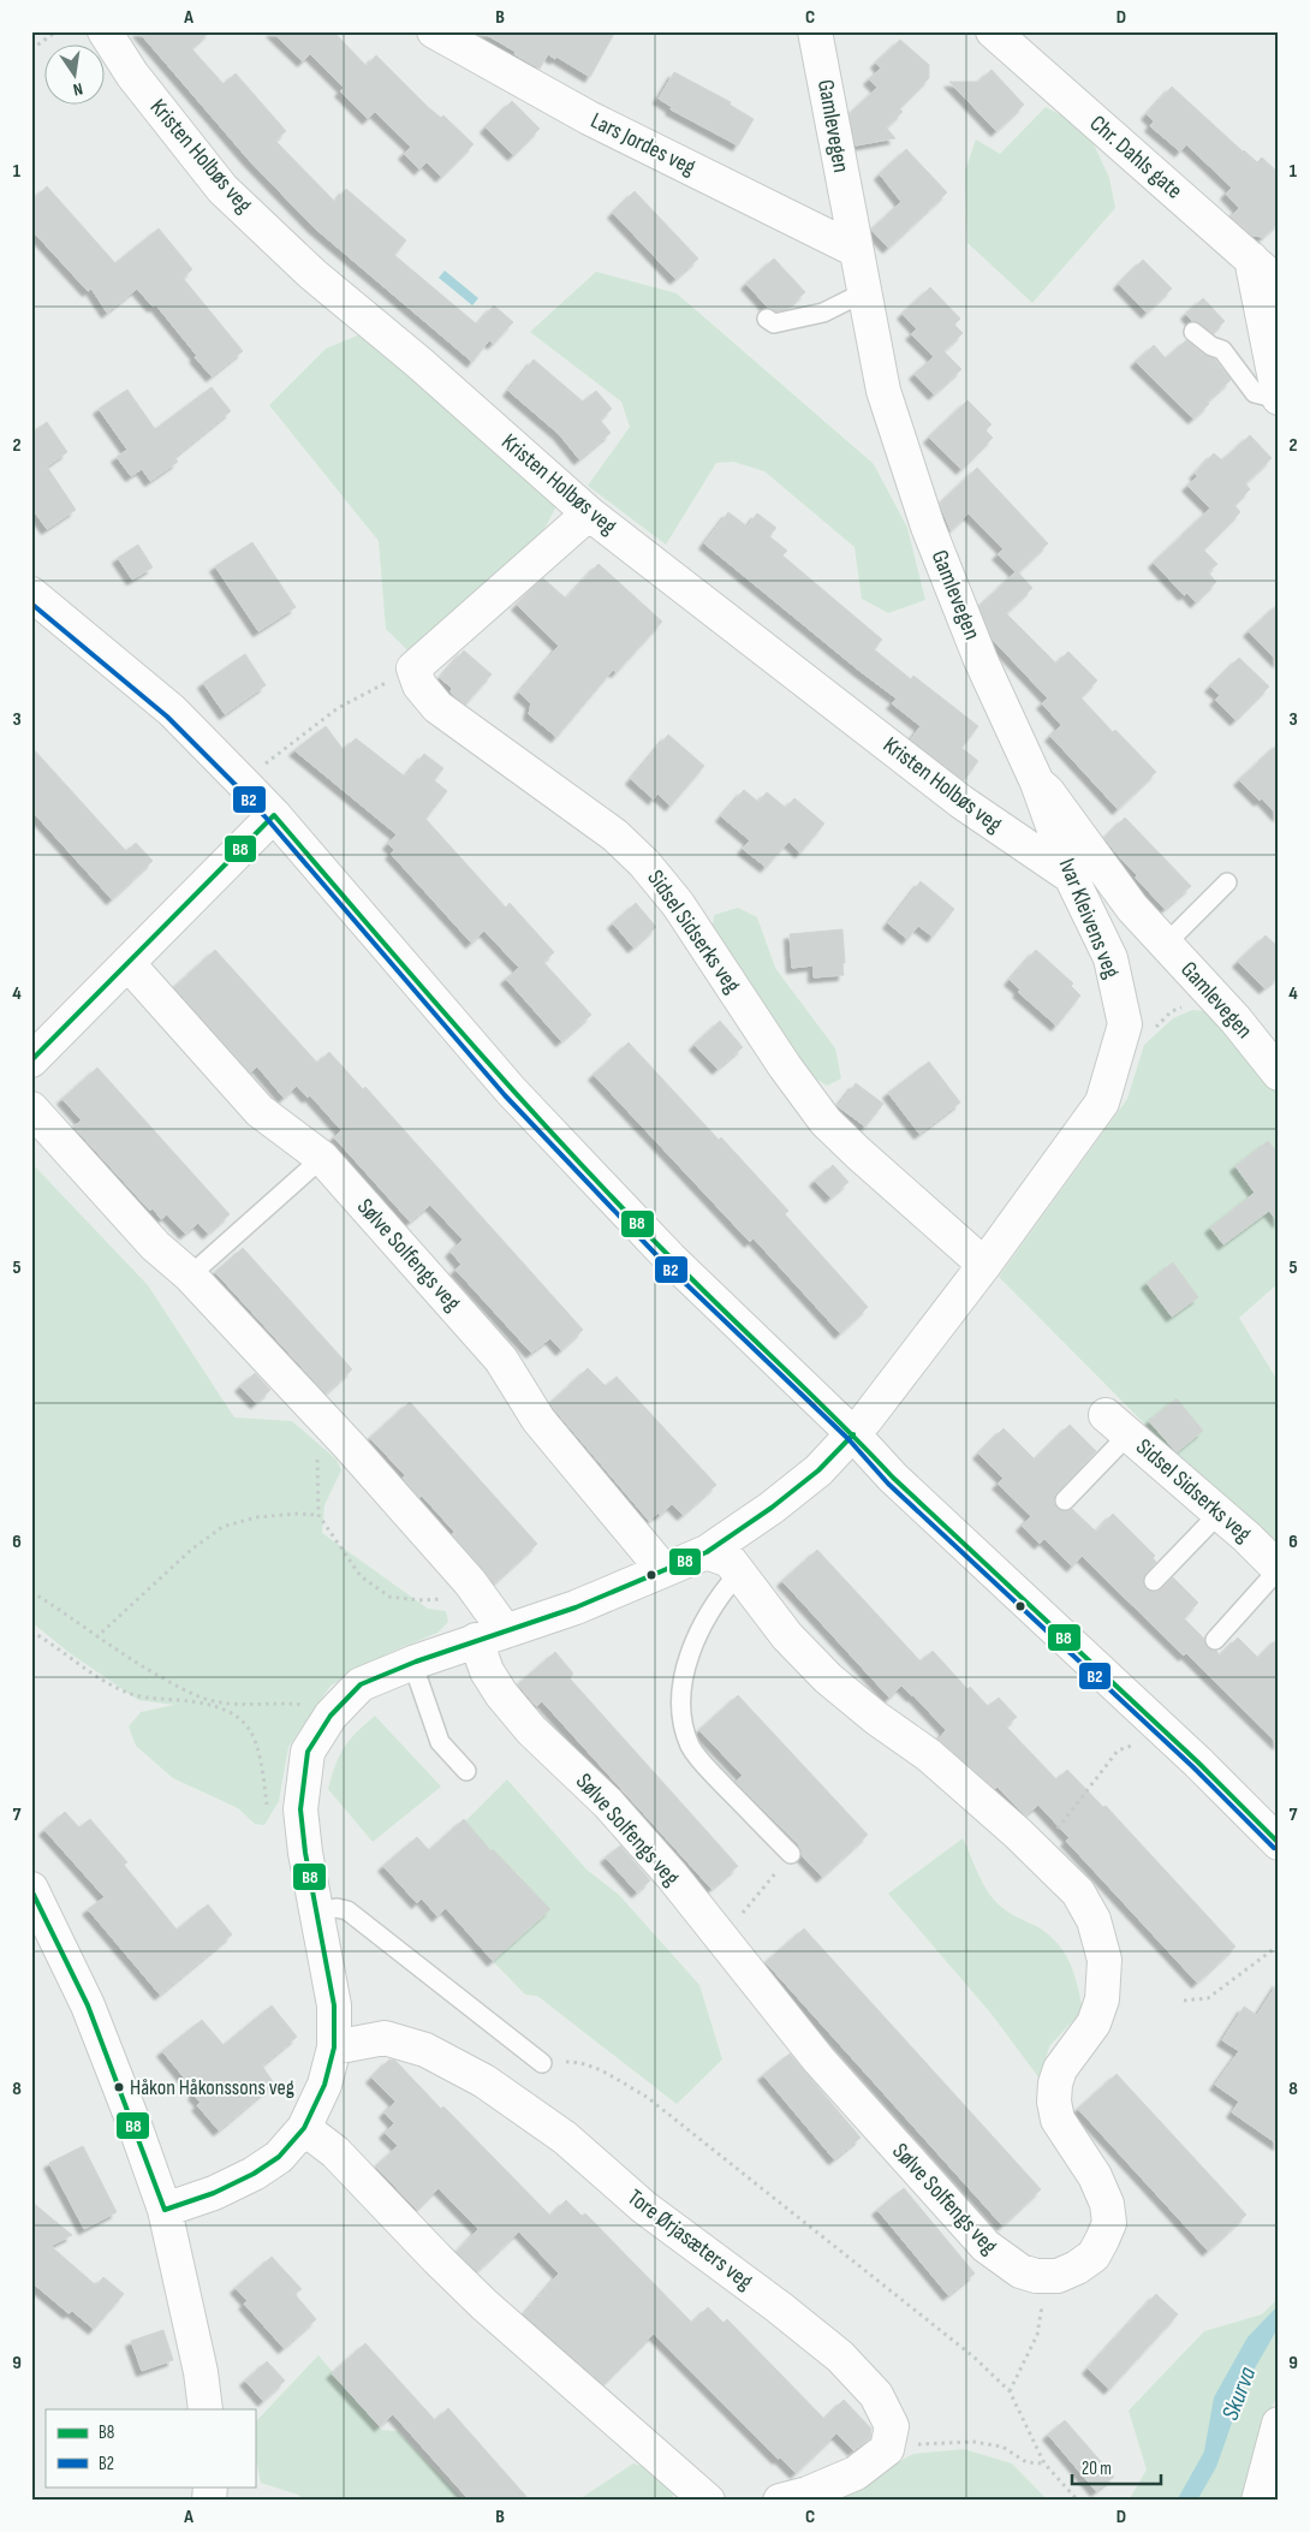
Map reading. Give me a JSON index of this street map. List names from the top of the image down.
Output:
{
  "streets": {
    "street": [
      "Gamlevegen",
      "Lars Jordes veg",
      "Kristen Holbøs veg",
      "Chr. Dahls gate",
      "Ivar Kleivens veg",
      "Sidsel Sidserks veg",
      "Sølve Solfengs veg",
      "Tore Ørjasæters veg"
    ]
  },
  "crossings": [
    ["Gamlevegen", "Lars Jordes veg"],
    ["Gamlevegen", "Ivar Kleivens veg"],
    ["Kristen Holbøs veg", "Ivar Kleivens veg"],
    ["Ivar Kleivens veg", "Sidsel Sidserks veg"],
    ["Ivar Kleivens veg", "Sølve Solfengs veg"],
    ["Ivar Kleivens veg", "Tore Ørjasæters veg"]
  ],
  "water": ["Skurva"],
  "places": ["Håkon Håkonssons veg"],
  "lines": ["transit line B2", "transit line B8"],
  "legend": ["B8", "B2"],
  "scale_bar": "20 m",
  "north": "bottom",
  "grid": {
    "columns": [
      "A",
      "B",
      "C",
      "D"
    ],
    "rows": [
      "1",
      "2",
      "3",
      "4",
      "5",
      "6",
      "7",
      "8",
      "9"
    ]
  }
}
